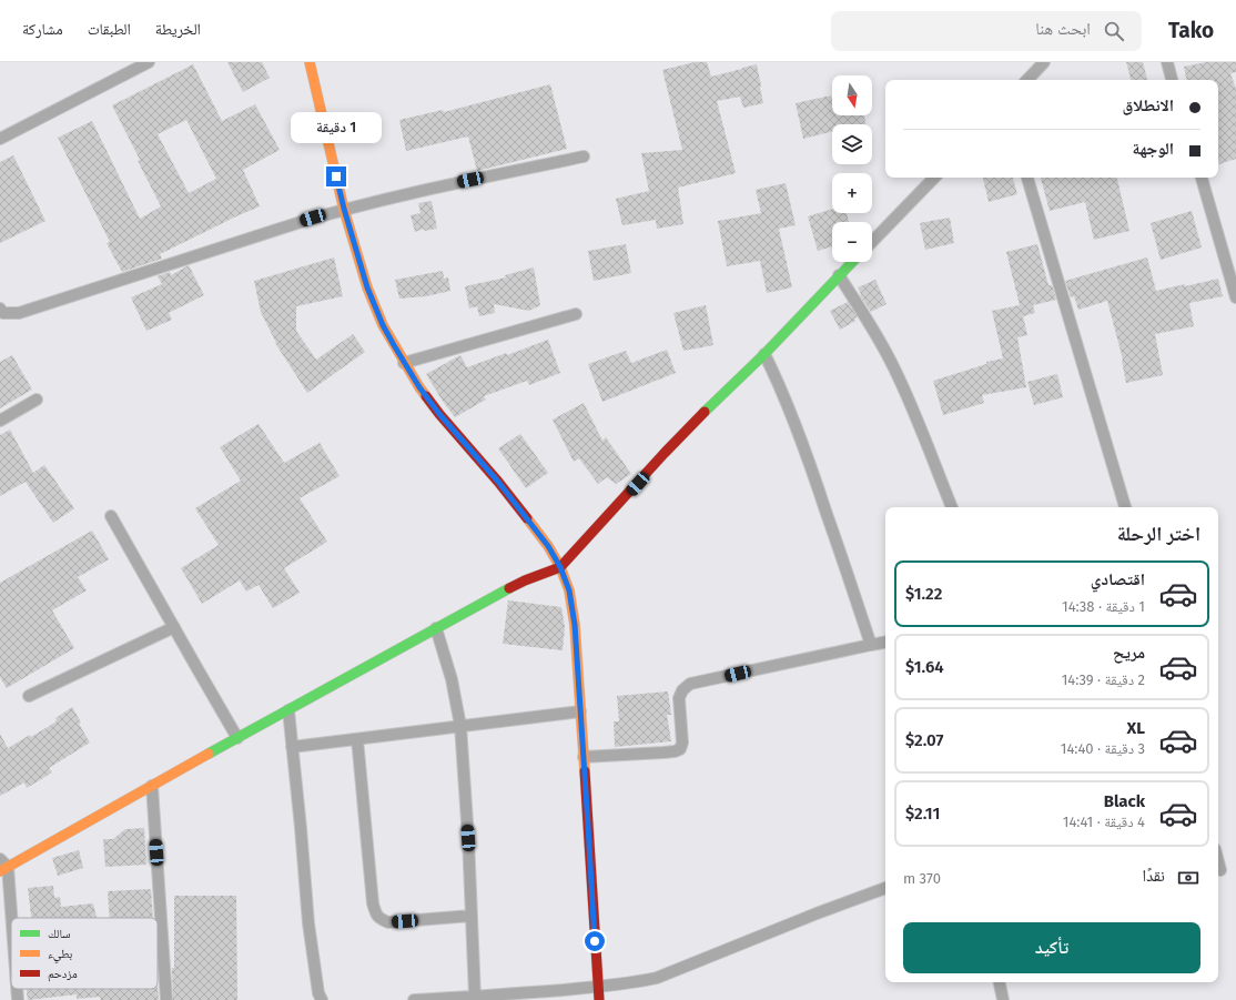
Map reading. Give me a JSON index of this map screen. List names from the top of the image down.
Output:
{
  "legend": ["سالك", "بطيء", "مزدحم"],
  "north": "bottom",
  "page": {
    "header": "Tako",
    "search": "ابحث هنا",
    "nav": ["الخريطة", "الطبقات", "مشاركة"],
    "map_buttons": ["+", "−"],
    "banner": ["الانطلاق", "الوجهة"],
    "bubble": "1 دقيقة",
    "heading": "اختر الرحلة",
    "list": [
      {
        "name": "اقتصادي",
        "note": "1 دقيقة · 14:38",
        "value": "$1.22"
      },
      {
        "name": "مريح",
        "note": "2 دقيقة · 14:39",
        "value": "$1.64"
      },
      {
        "name": "XL",
        "note": "3 دقيقة · 14:40",
        "value": "$2.07"
      },
      {
        "name": "Black",
        "note": "4 دقيقة · 14:41",
        "value": "$2.11"
      }
    ],
    "pay": ["نقدًا", "370 m"],
    "buttons": "تأكيد"
  }
}
